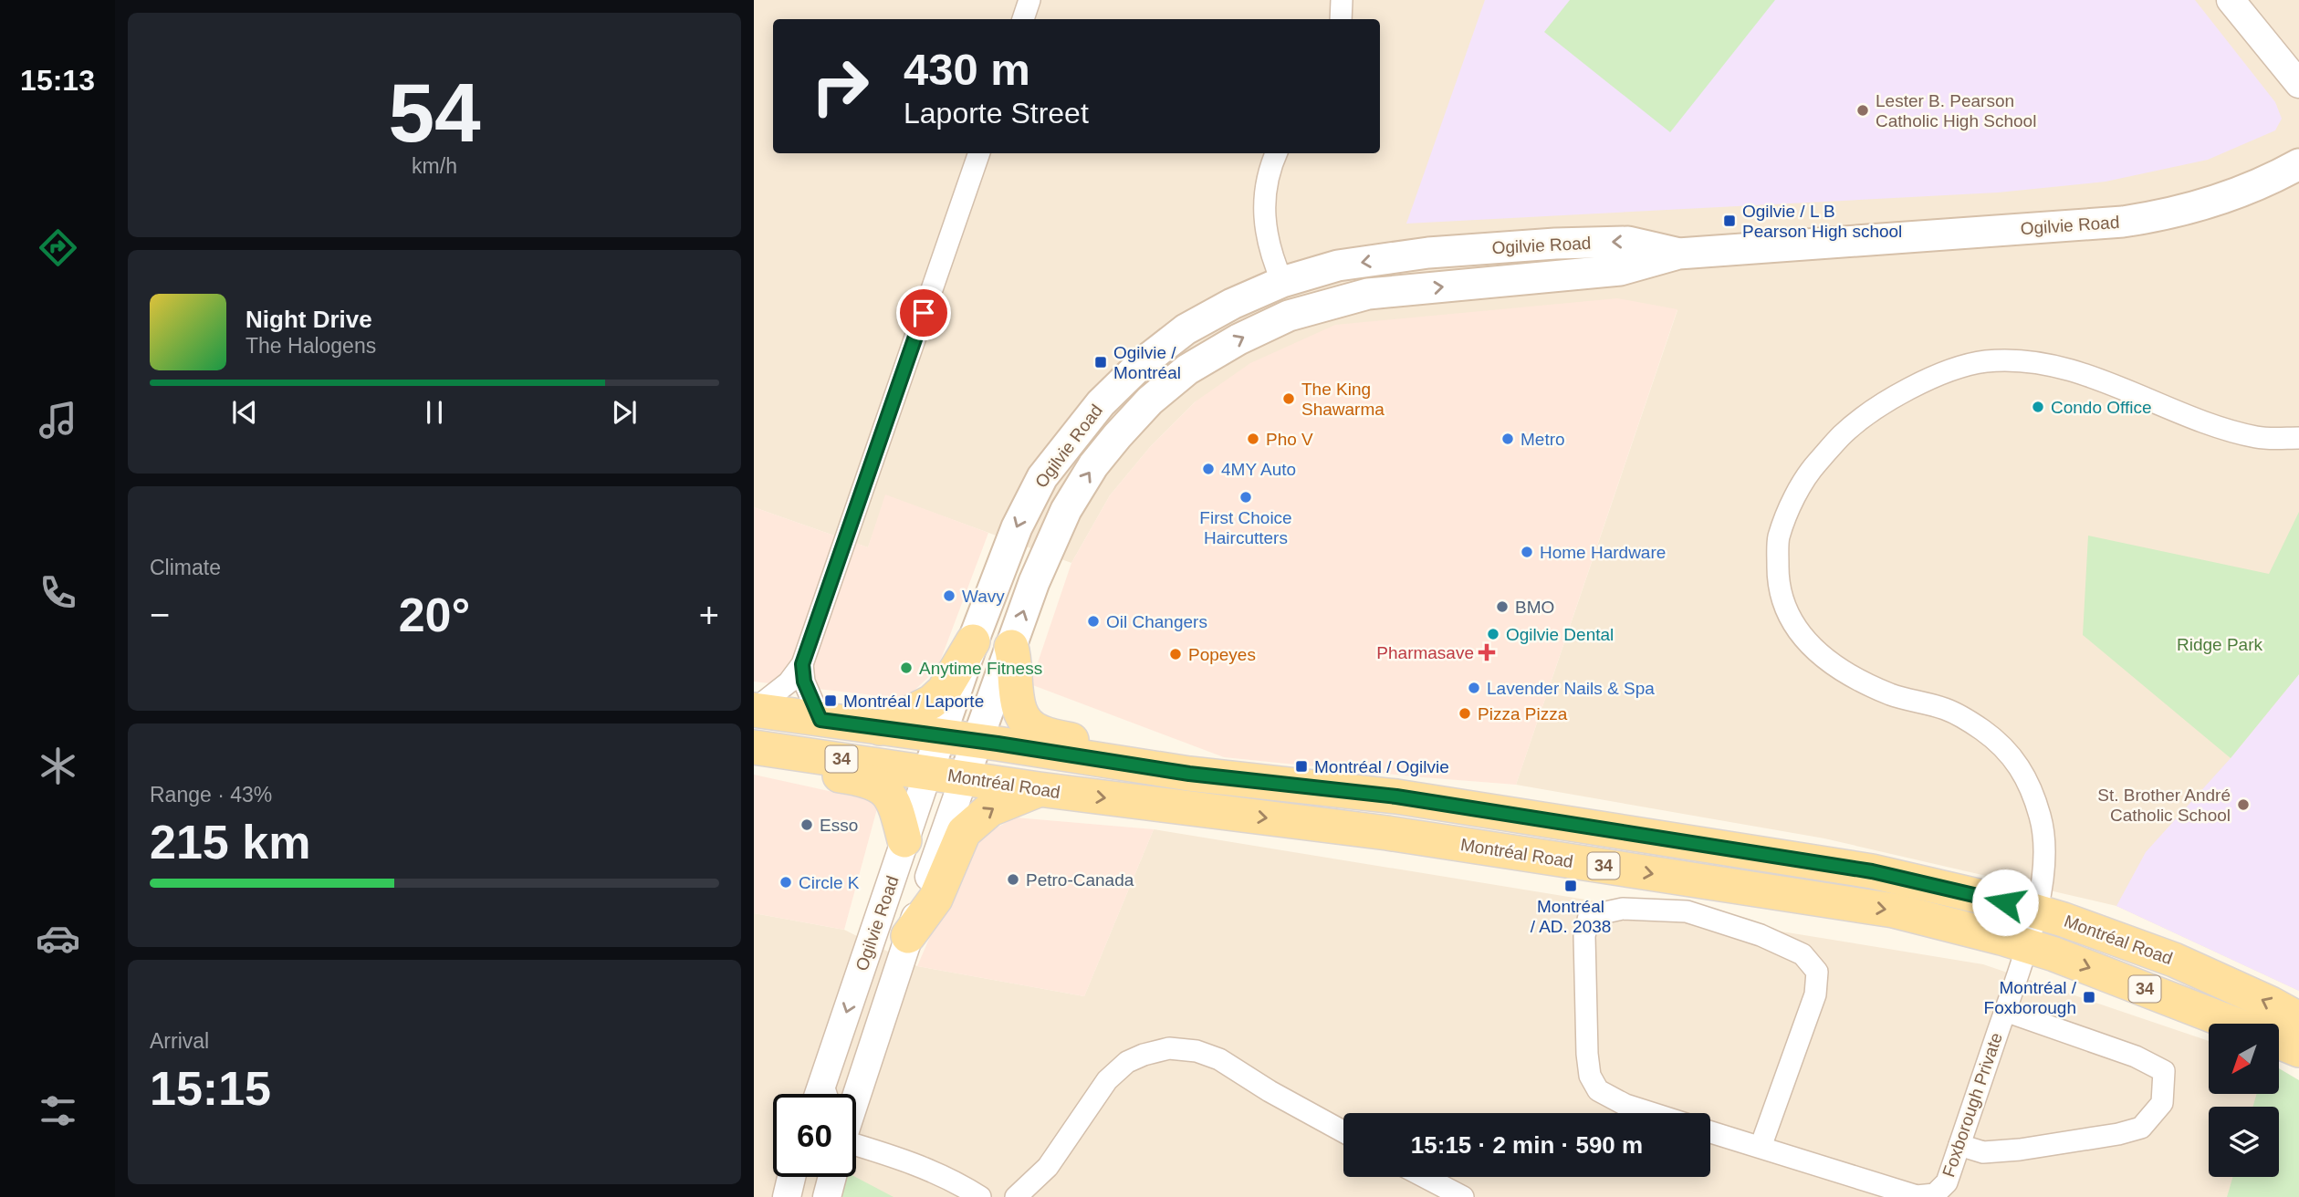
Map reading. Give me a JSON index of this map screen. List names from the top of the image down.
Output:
{
  "streets": {
    "main road": ["Ogilvie Road", "34", "Montréal Road"],
    "street": ["Foxborough Private"]
  },
  "crossings": [
    ["Ogilvie Road", "Montréal Road"],
    ["Montréal Road", "Foxborough Private"]
  ],
  "parks": ["Ridge Park"],
  "places": {
    "other": [
      "Lester B. Pearson Catholic High School",
      "The King Shawarma",
      "Condo Office",
      "Pho V",
      "Metro",
      "4MY Auto",
      "First Choice Haircutters",
      "Home Hardware",
      "Wavy",
      "BMO",
      "Oil Changers",
      "Ogilvie Dental",
      "Popeyes",
      "Anytime Fitness",
      "Lavender Nails & Spa",
      "Pizza Pizza",
      "St. Brother André Catholic School",
      "Esso",
      "Petro-Canada",
      "Circle K"
    ],
    "transit": [
      "Ogilvie / L B Pearson High school",
      "Ogilvie / Montréal",
      "Montréal / Laporte",
      "Montréal / Ogilvie",
      "Montréal / AD. 2038",
      "Montréal / Foxborough"
    ],
    "health": ["Pharmasave"]
  },
  "north": "bottom left",
  "page": {
    "tabs": "15:13",
    "tile": [
      ["54", "km/h"],
      "Climate",
      ["Range · 43%", "215 km"],
      ["Arrival", "15:15"]
    ],
    "turn": ["430 m", "Laporte Street"],
    "song": ["Night Drive", "The Halogens"],
    "heat": ["−", "20°", "+"],
    "limit": "60",
    "trip": "15:15 · 2 min · 590 m"
  }
}
